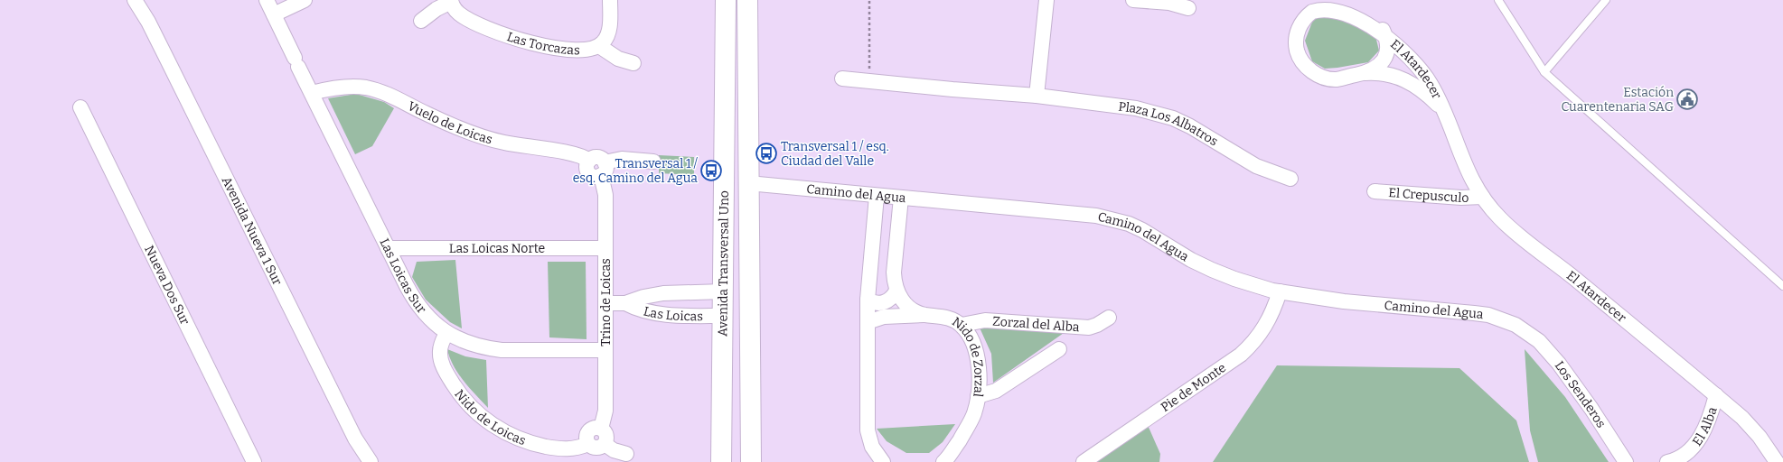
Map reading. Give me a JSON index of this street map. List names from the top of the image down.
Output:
{
  "streets": {
    "street": [
      "Las Torcazas",
      "El Atardecer",
      "Vuelo de Loicas",
      "Plaza Los Albatros",
      "Camino del Agua",
      "El Crepusculo",
      "Avenida Nueva 1 Sur",
      "Las Loicas Norte",
      "Avenida Transversal Uno",
      "Las Loicas Sur",
      "Nueva Dos Sur",
      "Trino de Loicas",
      "Las Loicas",
      "Zorzal del Alba",
      "Nido de Zorzal",
      "Pie de Monte",
      "Los Senderos",
      "Nido de Loicas",
      "El Alba"
    ]
  },
  "crossings": [
    ["El Atardecer", "El Crepusculo"],
    ["El Atardecer", "El Alba"],
    ["Vuelo de Loicas", "Las Loicas Sur"],
    ["Vuelo de Loicas", "Trino de Loicas"],
    ["Camino del Agua", "Avenida Transversal Uno"],
    ["Camino del Agua", "Nido de Zorzal"],
    ["Camino del Agua", "Pie de Monte"],
    ["Camino del Agua", "Los Senderos"],
    ["Las Loicas Norte", "Las Loicas Sur"],
    ["Las Loicas Norte", "Trino de Loicas"],
    ["Avenida Transversal Uno", "Las Loicas"],
    ["Las Loicas Sur", "Trino de Loicas"],
    ["Las Loicas Sur", "Nido de Loicas"],
    ["Trino de Loicas", "Las Loicas"],
    ["Trino de Loicas", "Nido de Loicas"],
    ["Zorzal del Alba", "Nido de Zorzal"]
  ],
  "places": {
    "public building": ["Estación Cuarentenaria SAG"],
    "bus stop": ["Transversal 1 / esq. Ciudad del Valle", "Transversal 1 / esq. Camino del Agua"]
  }
}
